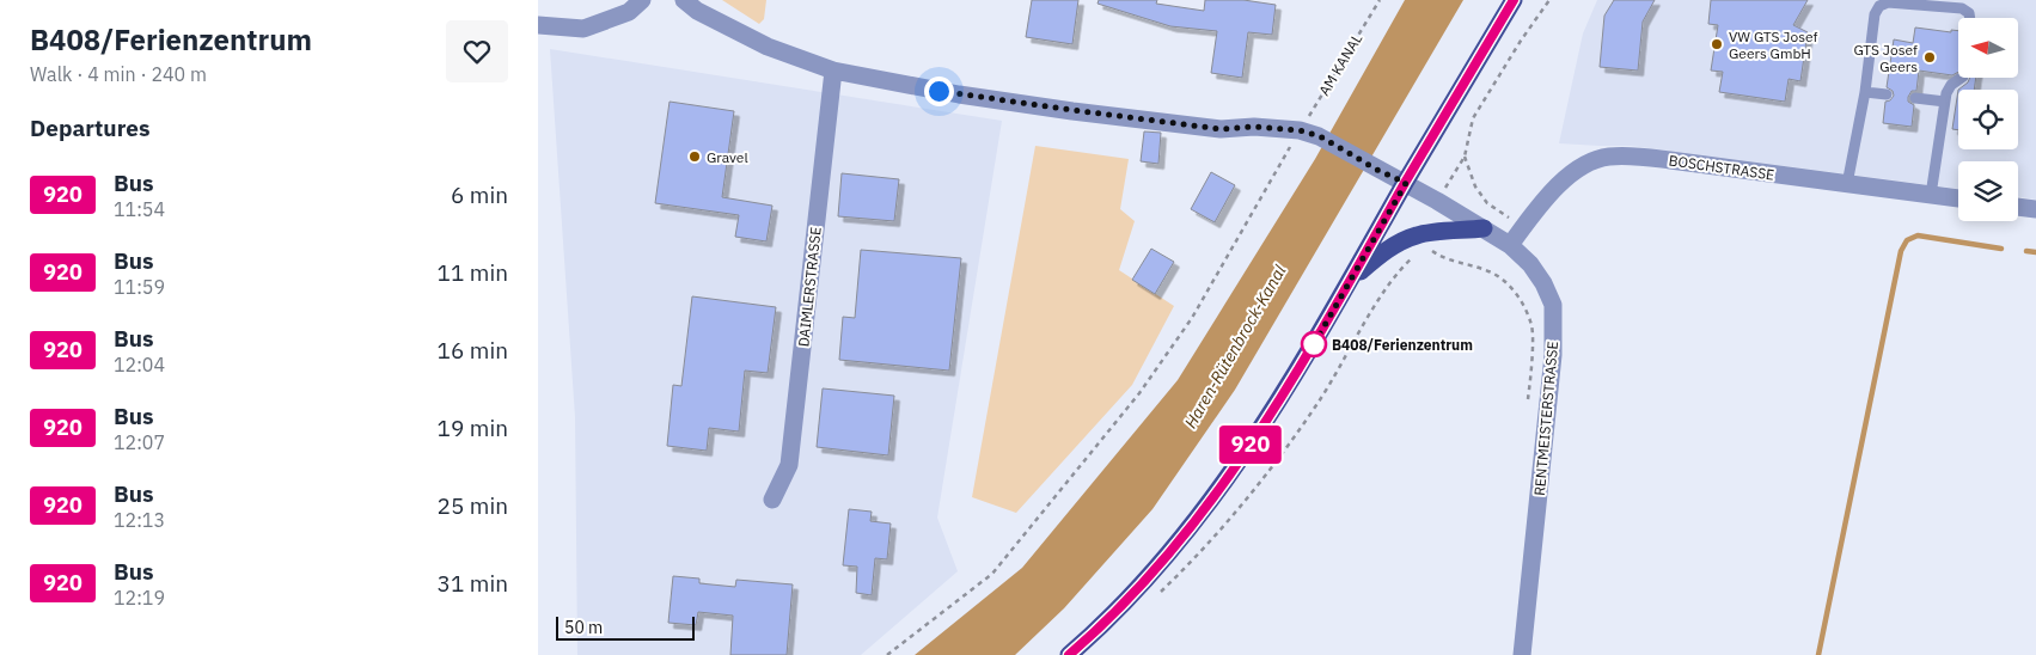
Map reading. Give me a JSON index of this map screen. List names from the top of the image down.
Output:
{
  "streets": {
    "street": ["BOSCHSTRASSE", "DAIMLERSTRASSE", "RENTMEISTERSTRASSE"],
    "path": ["AM KANAL"]
  },
  "crossings": [
    ["AM KANAL", "RENTMEISTERSTRASSE"],
    ["BOSCHSTRASSE", "RENTMEISTERSTRASSE"],
    ["DAIMLERSTRASSE", "RENTMEISTERSTRASSE"]
  ],
  "water": ["Haren-Rütenbrock-Kanal"],
  "places": [
    "VW GTS Josef Geers GmbH",
    "GTS Josef Geers",
    "Gravel",
    "B408/Ferienzentrum"
  ],
  "lines": ["bus line 920"],
  "scale_bar": "50 m",
  "north": "left",
  "page": {
    "heading": [
      ["B408/Ferienzentrum", "Walk · 4 min · 240 m"],
      "Departures"
    ],
    "on_map": "920",
    "list": [
      {
        "mark": "920",
        "name": "Bus",
        "note": "11:54",
        "value": "6 min"
      },
      {
        "mark": "920",
        "name": "Bus",
        "note": "11:59",
        "value": "11 min"
      },
      {
        "mark": "920",
        "name": "Bus",
        "note": "12:04",
        "value": "16 min"
      },
      {
        "mark": "920",
        "name": "Bus",
        "note": "12:07",
        "value": "19 min"
      },
      {
        "mark": "920",
        "name": "Bus",
        "note": "12:13",
        "value": "25 min"
      },
      {
        "mark": "920",
        "name": "Bus",
        "note": "12:19",
        "value": "31 min"
      }
    ],
    "scale": "50 m"
  }
}
